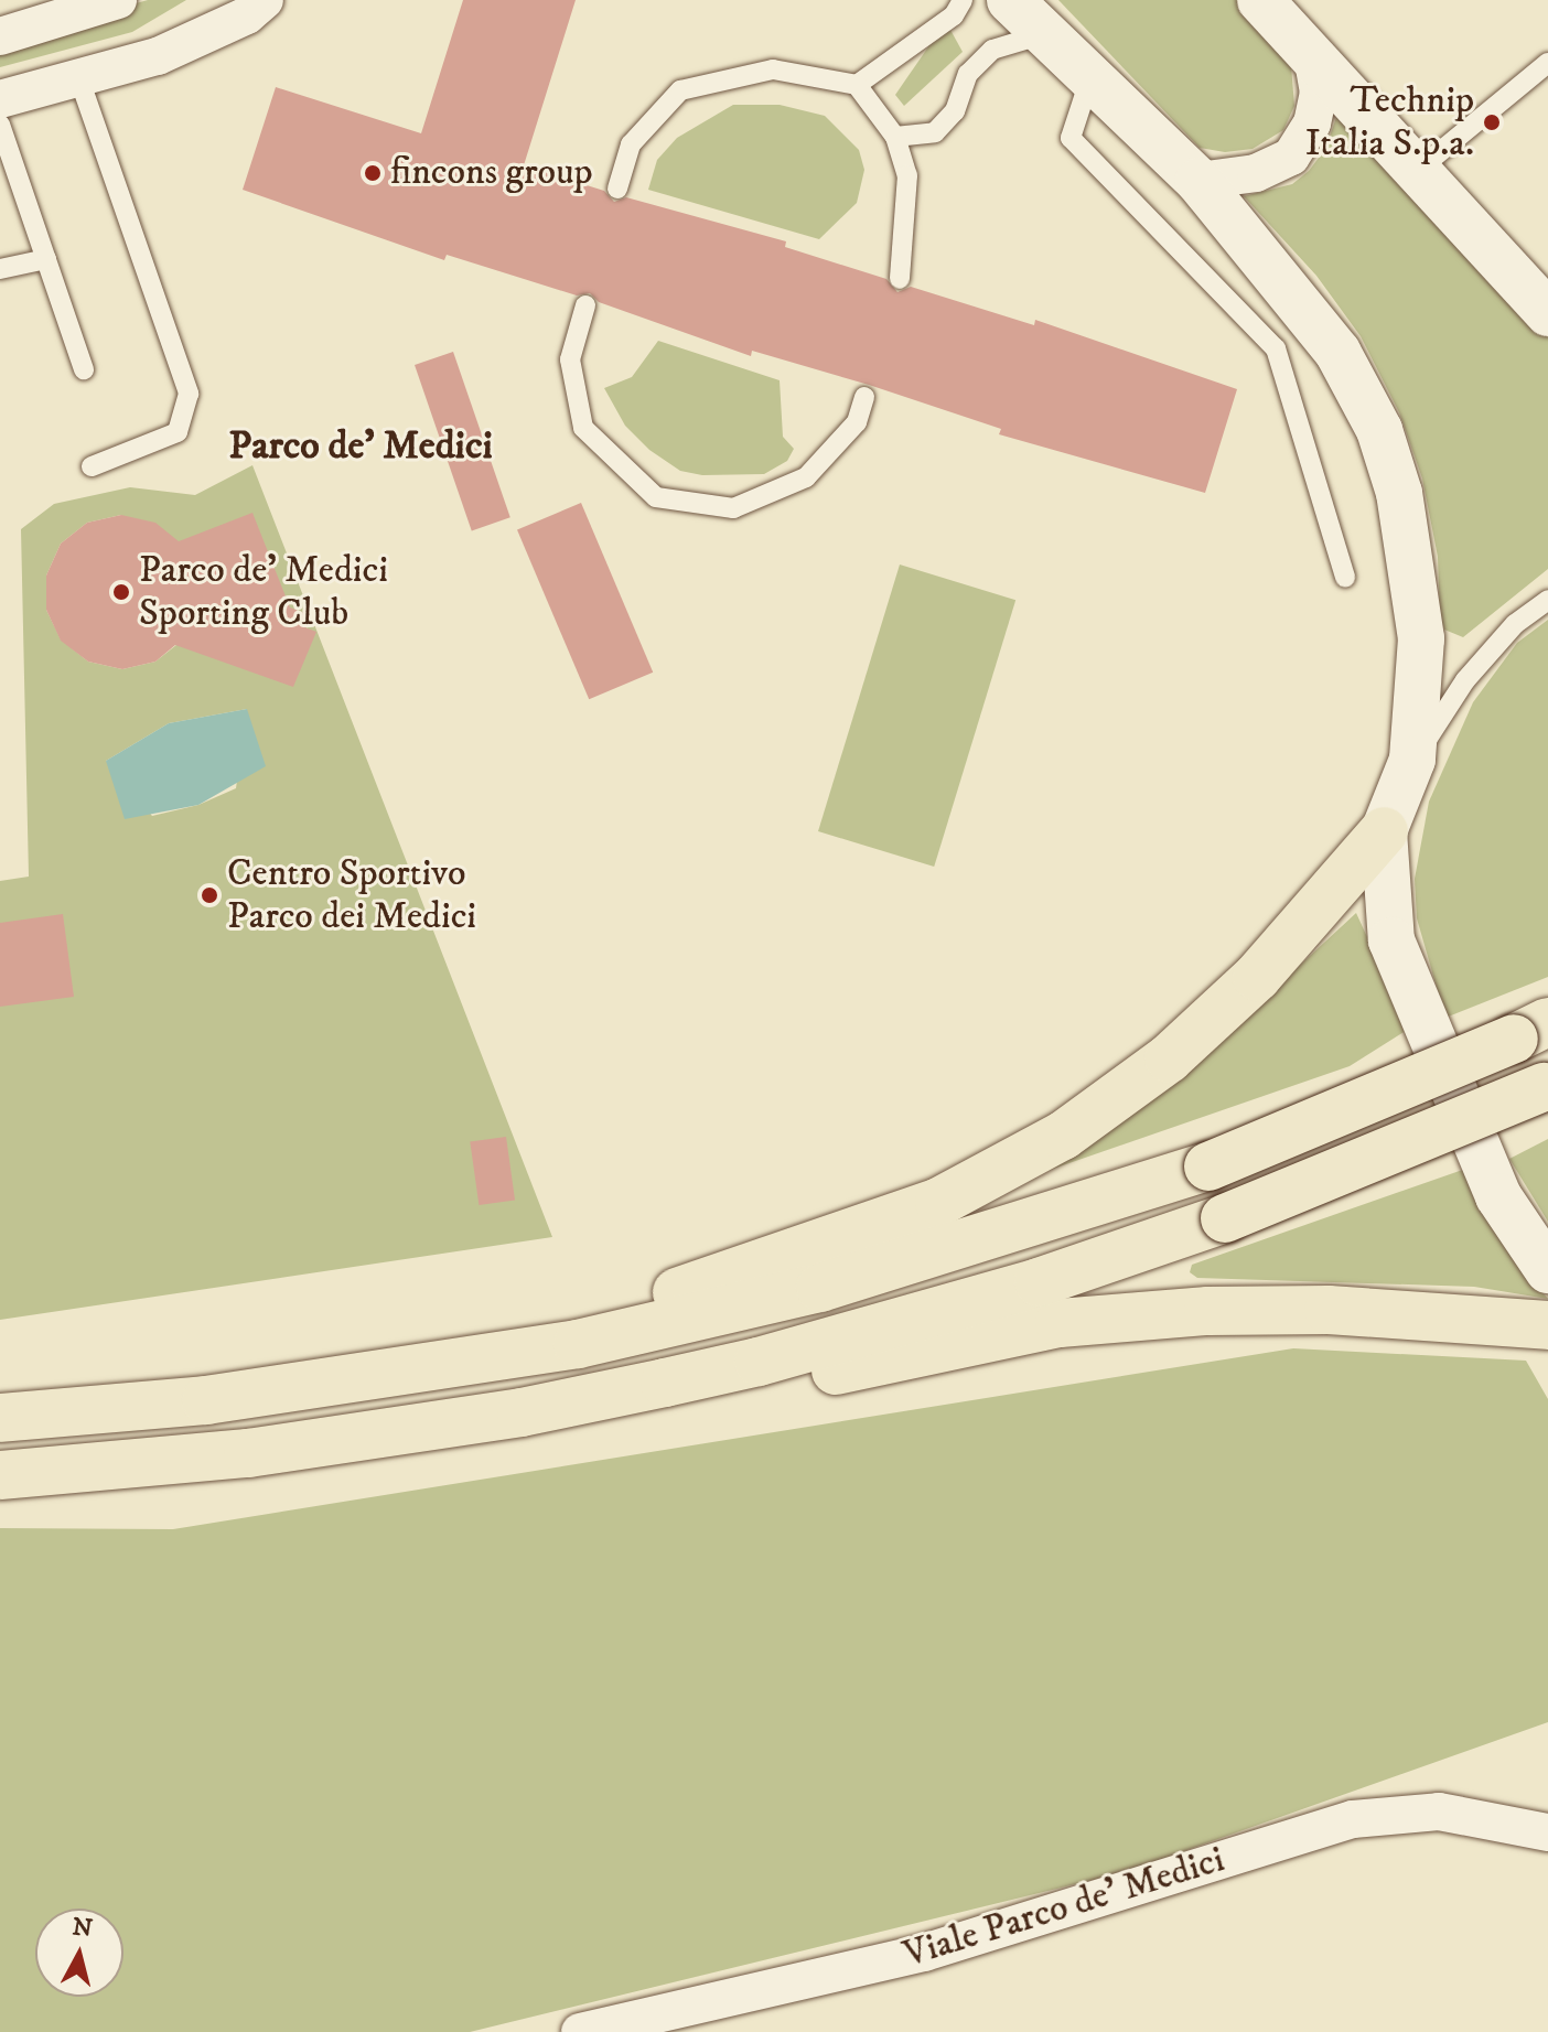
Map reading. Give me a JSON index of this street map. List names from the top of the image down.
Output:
{
  "streets": {
    "street": ["Viale Parco de' Medici"]
  },
  "districts": ["Parco de' Medici"],
  "places": [
    "Technip Italia S.p.a.",
    "fincons group",
    "Parco de' Medici Sporting Club",
    "Centro Sportivo Parco dei Medici"
  ],
  "north": "top"
}
